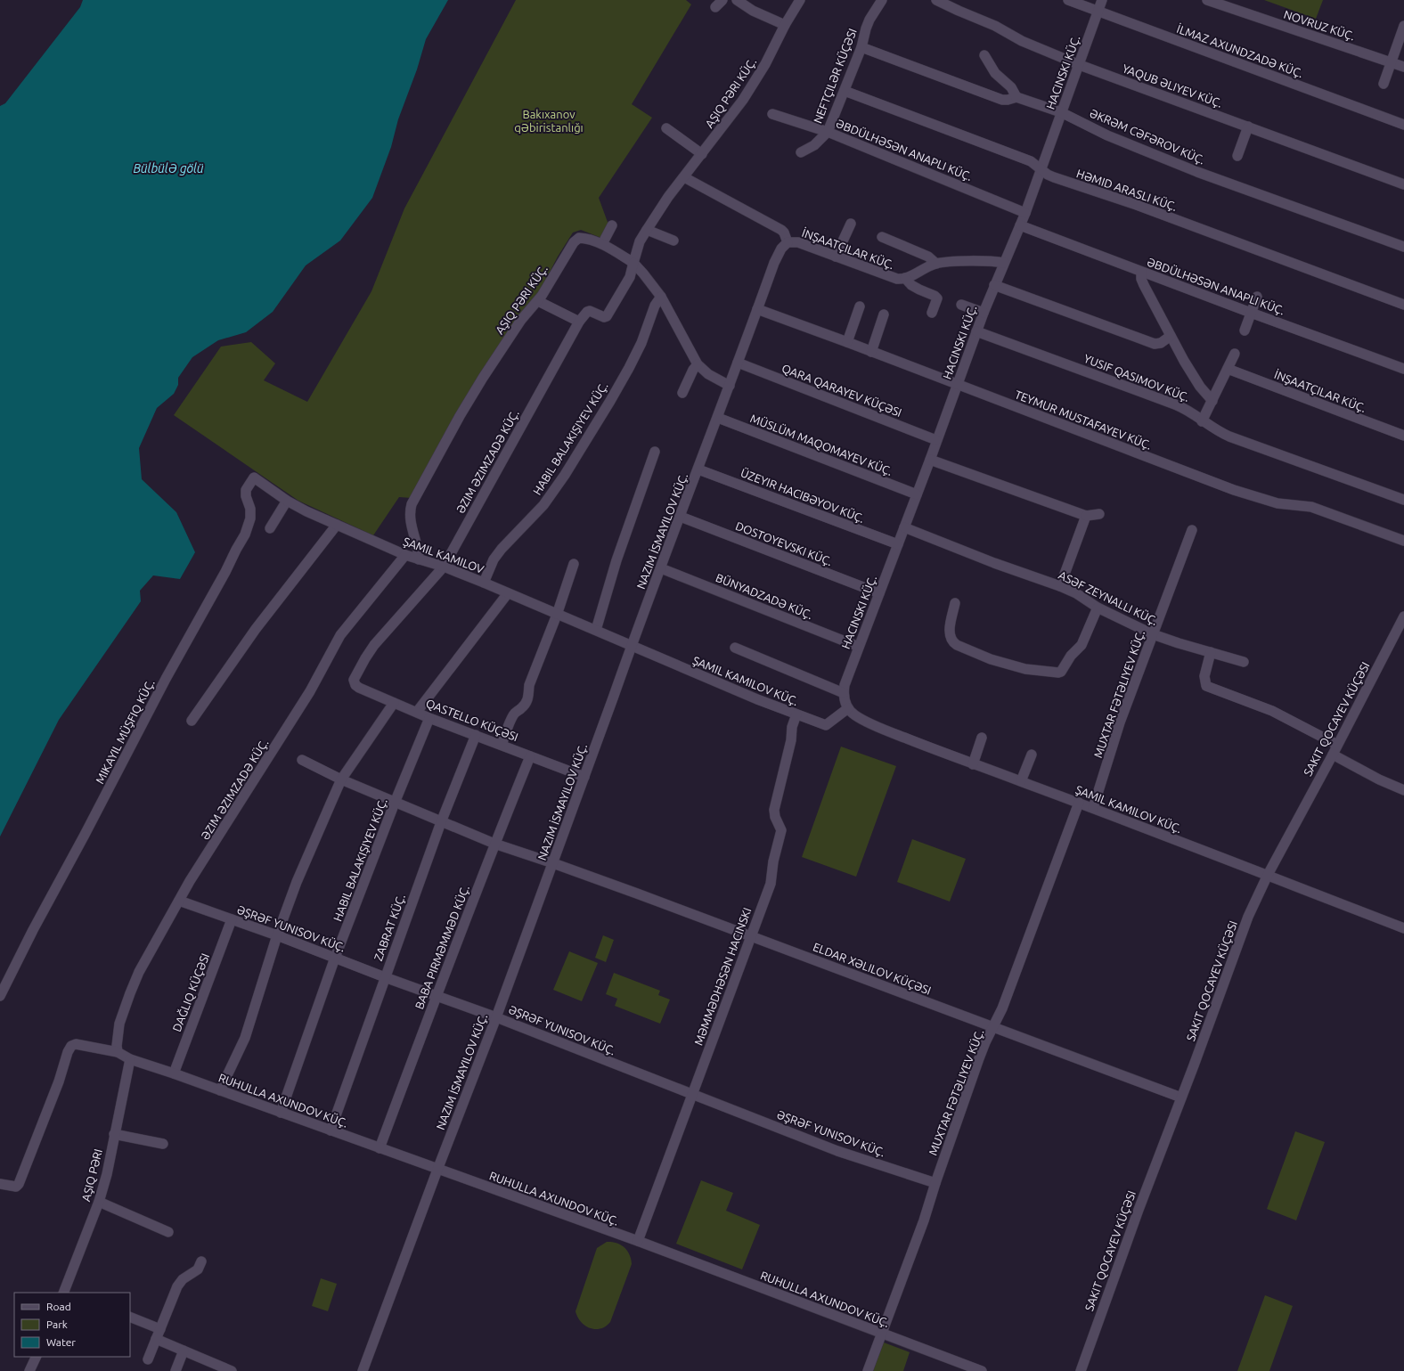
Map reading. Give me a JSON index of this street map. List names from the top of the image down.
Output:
{
  "streets": {
    "street": [
      "NOVRUZ KÜÇ.",
      "İLMAZ AXUNDZADƏ KÜÇ.",
      "NEFTÇILƏR KÜÇƏSI",
      "YAQUB ƏLIYEV KÜÇ.",
      "ƏKRƏM CƏFƏROV KÜÇ.",
      "QARA QARAYEV KÜÇƏSI",
      "TEYMUR MUSTAFAYEV KÜÇ.",
      "HABIL BALAKIŞIYEV KÜÇ.",
      "MÜSLÜM MAQOMAYEV KÜÇ.",
      "ƏZIM ƏZIMZADƏ KÜÇ.",
      "DOSTOYEVSKI KÜÇ.",
      "ŞAMIL KAMILOV",
      "BÜNYADZADƏ KÜÇ.",
      "ŞAMIL KAMILOV KÜÇ.",
      "MUXTAR FƏTƏLIYEV KÜÇ.",
      "SAKIT QOCAYEV KÜÇƏSI",
      "QASTELLO KÜÇƏSI",
      "ZABRAT KÜÇ.",
      "ƏŞRƏF YUNISOV KÜÇ.",
      "BABA PIRMƏMMƏD KÜÇ.",
      "ELDAR XƏLILOV KÜÇƏSI",
      "RUHULLA AXUNDOV KÜÇ."
    ]
  },
  "crossings": [
    ["NEFTÇILƏR KÜÇƏSI", "ƏKRƏM CƏFƏROV KÜÇ."],
    ["HABIL BALAKIŞIYEV KÜÇ.", "ŞAMIL KAMILOV"],
    ["HABIL BALAKIŞIYEV KÜÇ.", "QASTELLO KÜÇƏSI"],
    ["HABIL BALAKIŞIYEV KÜÇ.", "ƏŞRƏF YUNISOV KÜÇ."],
    ["HABIL BALAKIŞIYEV KÜÇ.", "ELDAR XƏLILOV KÜÇƏSI"],
    ["HABIL BALAKIŞIYEV KÜÇ.", "RUHULLA AXUNDOV KÜÇ."],
    ["ƏZIM ƏZIMZADƏ KÜÇ.", "ŞAMIL KAMILOV"],
    ["ƏZIM ƏZIMZADƏ KÜÇ.", "QASTELLO KÜÇƏSI"],
    ["ƏZIM ƏZIMZADƏ KÜÇ.", "ƏŞRƏF YUNISOV KÜÇ."],
    ["ƏZIM ƏZIMZADƏ KÜÇ.", "RUHULLA AXUNDOV KÜÇ."],
    ["ŞAMIL KAMILOV", "ŞAMIL KAMILOV KÜÇ."],
    ["ŞAMIL KAMILOV KÜÇ.", "MUXTAR FƏTƏLIYEV KÜÇ."],
    ["ŞAMIL KAMILOV KÜÇ.", "SAKIT QOCAYEV KÜÇƏSI"],
    ["MUXTAR FƏTƏLIYEV KÜÇ.", "ƏŞRƏF YUNISOV KÜÇ."],
    ["MUXTAR FƏTƏLIYEV KÜÇ.", "ELDAR XƏLILOV KÜÇƏSI"],
    ["MUXTAR FƏTƏLIYEV KÜÇ.", "RUHULLA AXUNDOV KÜÇ."],
    ["SAKIT QOCAYEV KÜÇƏSI", "ELDAR XƏLILOV KÜÇƏSI"],
    ["QASTELLO KÜÇƏSI", "ZABRAT KÜÇ."],
    ["QASTELLO KÜÇƏSI", "BABA PIRMƏMMƏD KÜÇ."],
    ["ZABRAT KÜÇ.", "ƏŞRƏF YUNISOV KÜÇ."],
    ["ZABRAT KÜÇ.", "ELDAR XƏLILOV KÜÇƏSI"],
    ["ZABRAT KÜÇ.", "RUHULLA AXUNDOV KÜÇ."],
    ["ƏŞRƏF YUNISOV KÜÇ.", "BABA PIRMƏMMƏD KÜÇ."],
    ["BABA PIRMƏMMƏD KÜÇ.", "ELDAR XƏLILOV KÜÇƏSI"],
    ["BABA PIRMƏMMƏD KÜÇ.", "RUHULLA AXUNDOV KÜÇ."]
  ],
  "water": ["Bülbülə gölü"],
  "parks": ["Bakıxanov qəbiristanlığı"],
  "legend": ["Road", "Park", "Water"]
}
